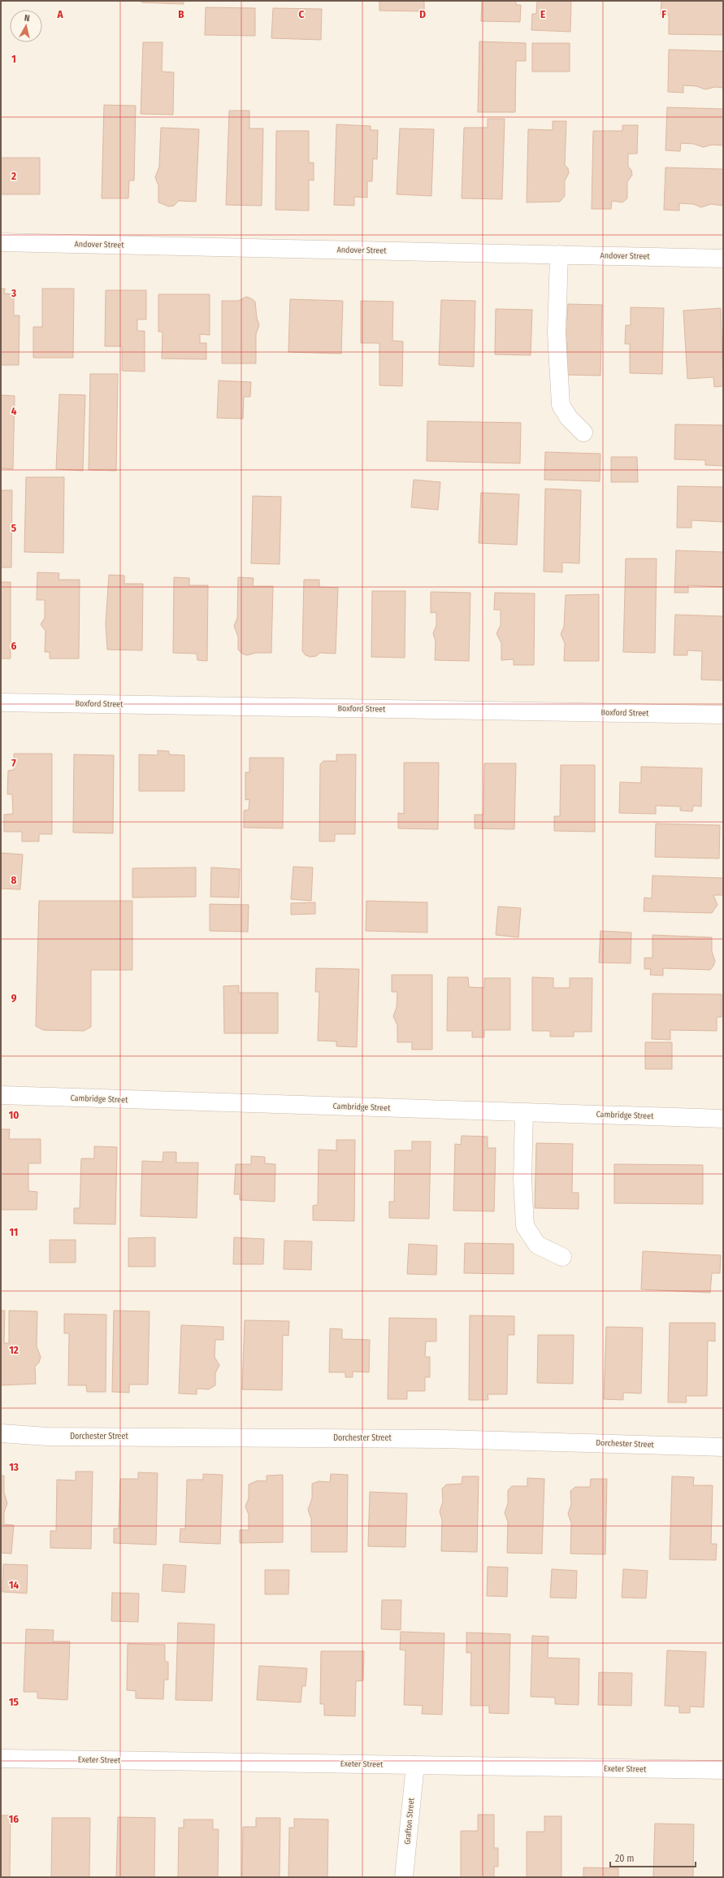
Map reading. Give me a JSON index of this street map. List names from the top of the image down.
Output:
{
  "streets": {
    "street": [
      "Andover Street",
      "Boxford Street",
      "Cambridge Street",
      "Dorchester Street",
      "Exeter Street",
      "Grafton Street"
    ]
  },
  "crossings": [
    ["Exeter Street", "Grafton Street"]
  ],
  "scale_bar": "20 m",
  "north": "top",
  "grid": {
    "columns": [
      "A",
      "B",
      "C",
      "D",
      "E",
      "F"
    ],
    "rows": [
      "1",
      "2",
      "3",
      "4",
      "5",
      "6",
      "7",
      "8",
      "9",
      "10",
      "11",
      "12",
      "13",
      "14",
      "15",
      "16"
    ]
  }
}
